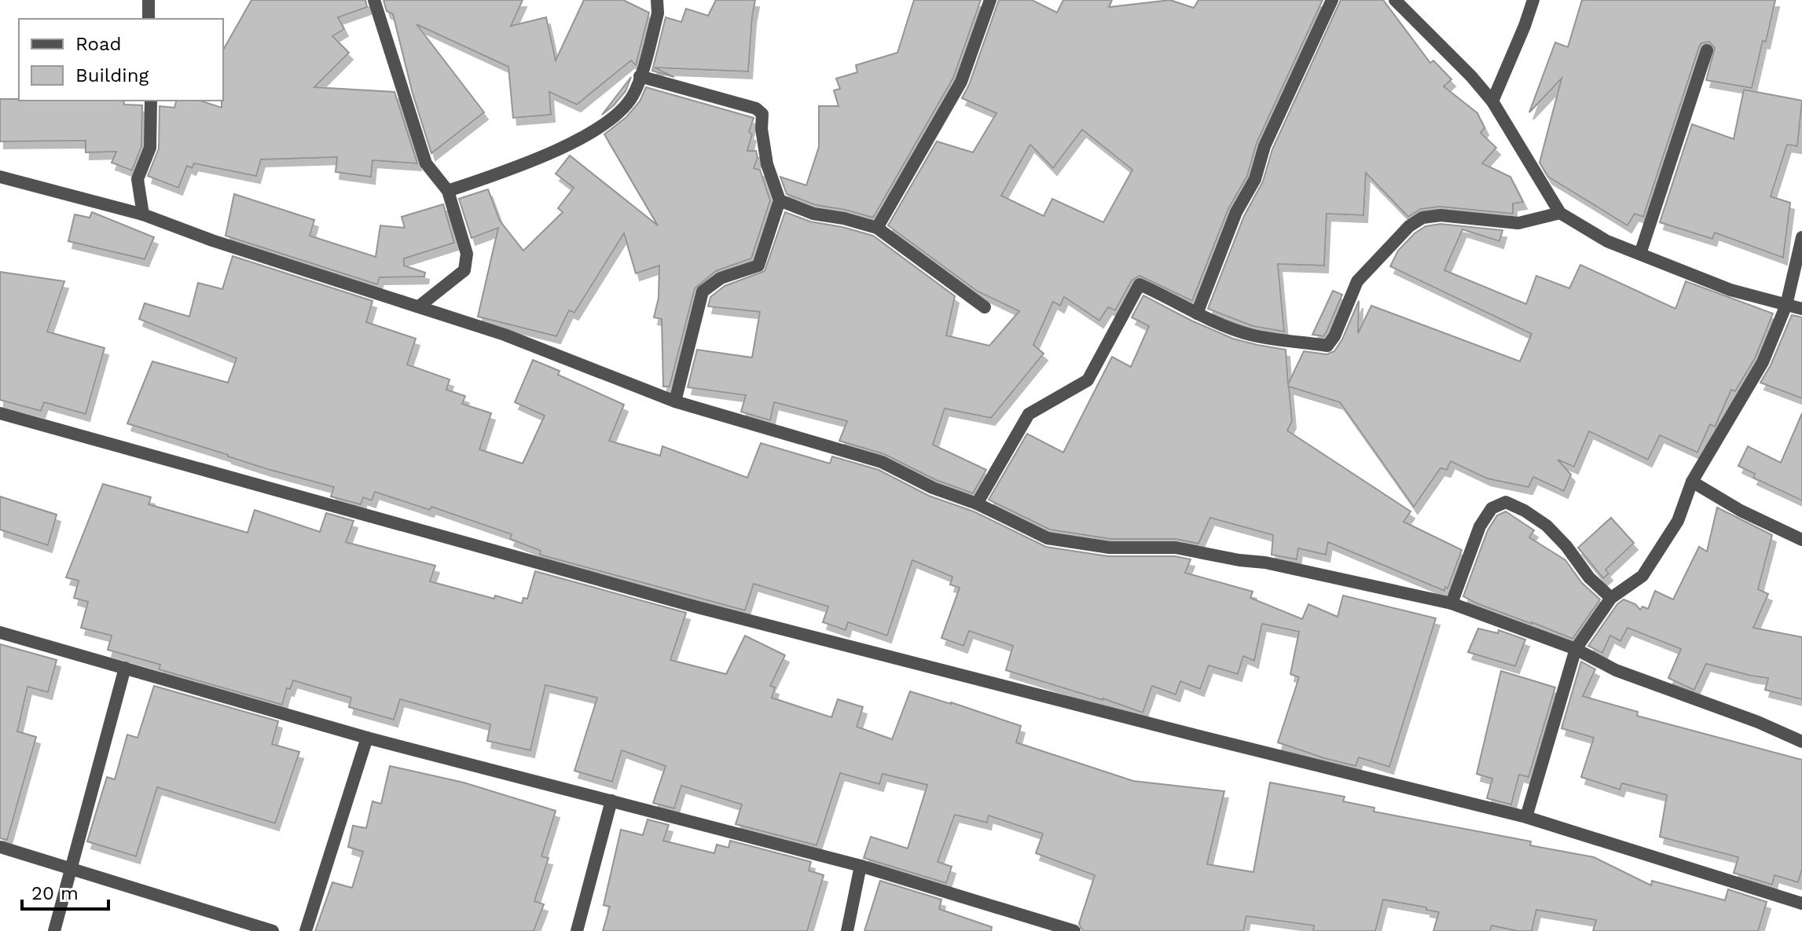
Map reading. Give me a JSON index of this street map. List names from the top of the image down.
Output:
{
  "legend": ["Road", "Building"],
  "scale_bar": "20 m"
}
